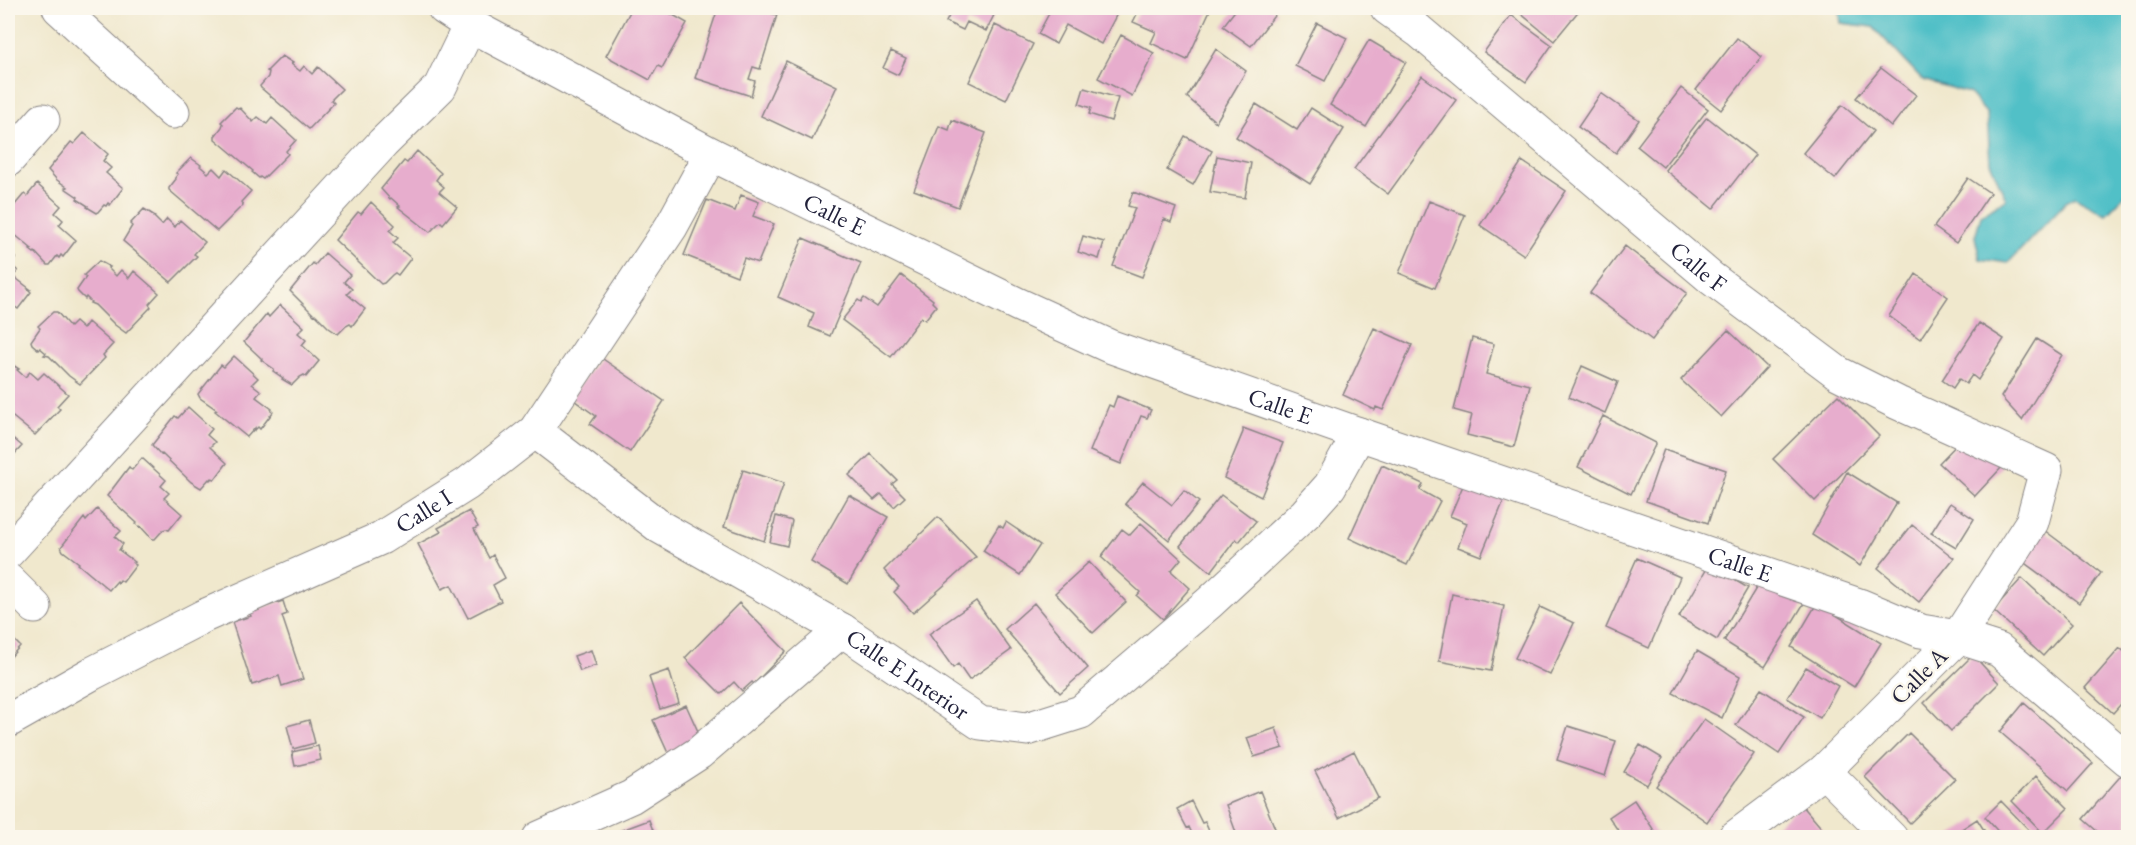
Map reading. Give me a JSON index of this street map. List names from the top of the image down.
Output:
{
  "streets": {
    "street": [
      "Calle E",
      "Calle F",
      "Calle I",
      "Calle E Interior",
      "Calle A"
    ]
  },
  "crossings": [
    ["Calle E", "Calle I"],
    ["Calle E", "Calle E Interior"],
    ["Calle E", "Calle A"],
    ["Calle F", "Calle A"],
    ["Calle I", "Calle E Interior"]
  ]
}
